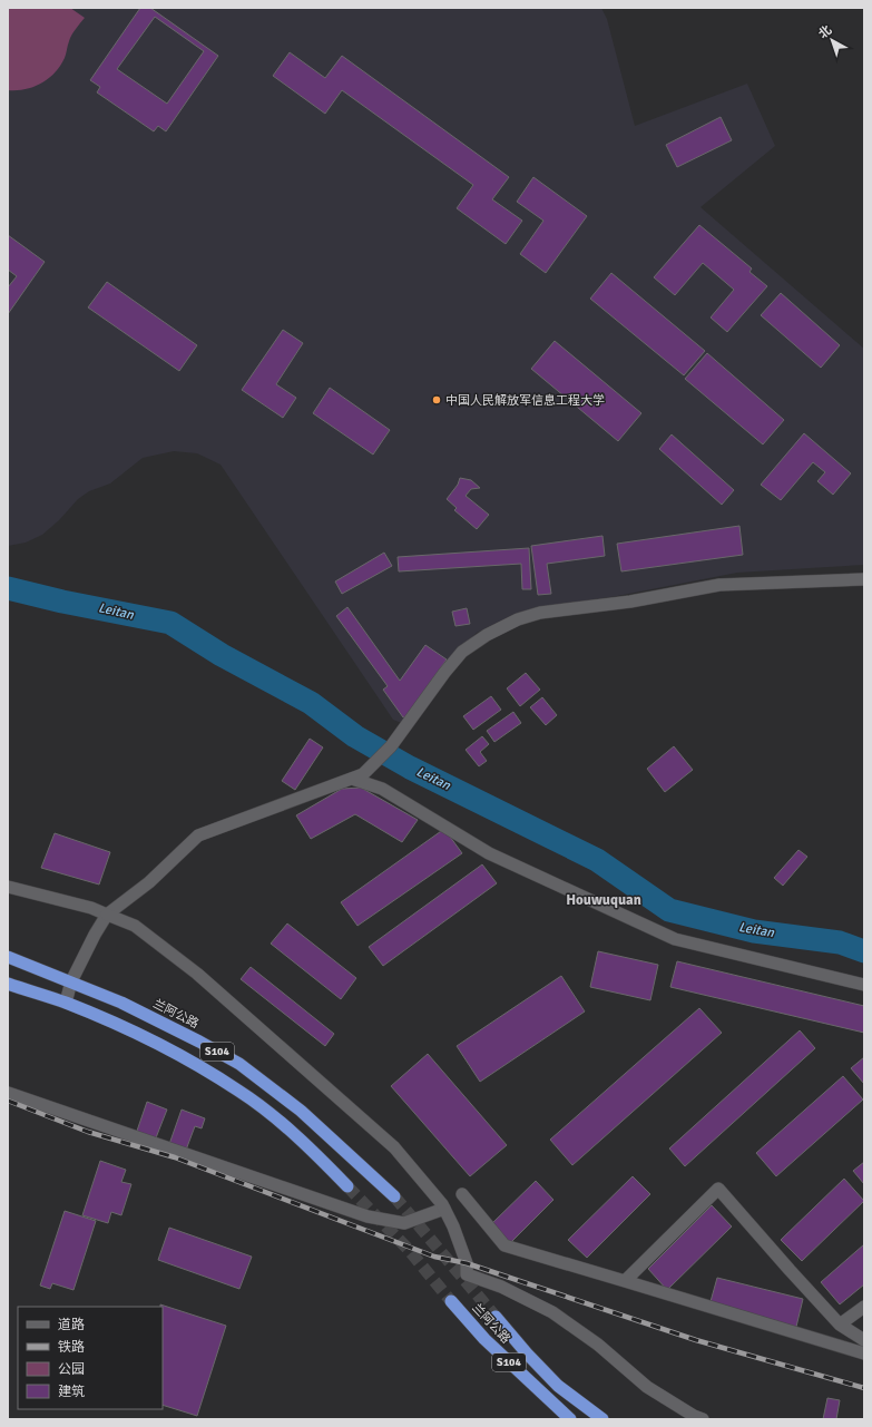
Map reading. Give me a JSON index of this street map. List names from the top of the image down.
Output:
{
  "streets": {
    "highway": ["兰阿公路", "S104"]
  },
  "districts": ["Houwuquan"],
  "water": ["Leitan"],
  "places": ["中国人民解放军信息工程大学"],
  "legend": [
    "道路",
    "铁路",
    "公园",
    "建筑"
  ],
  "north": "top left"
}
